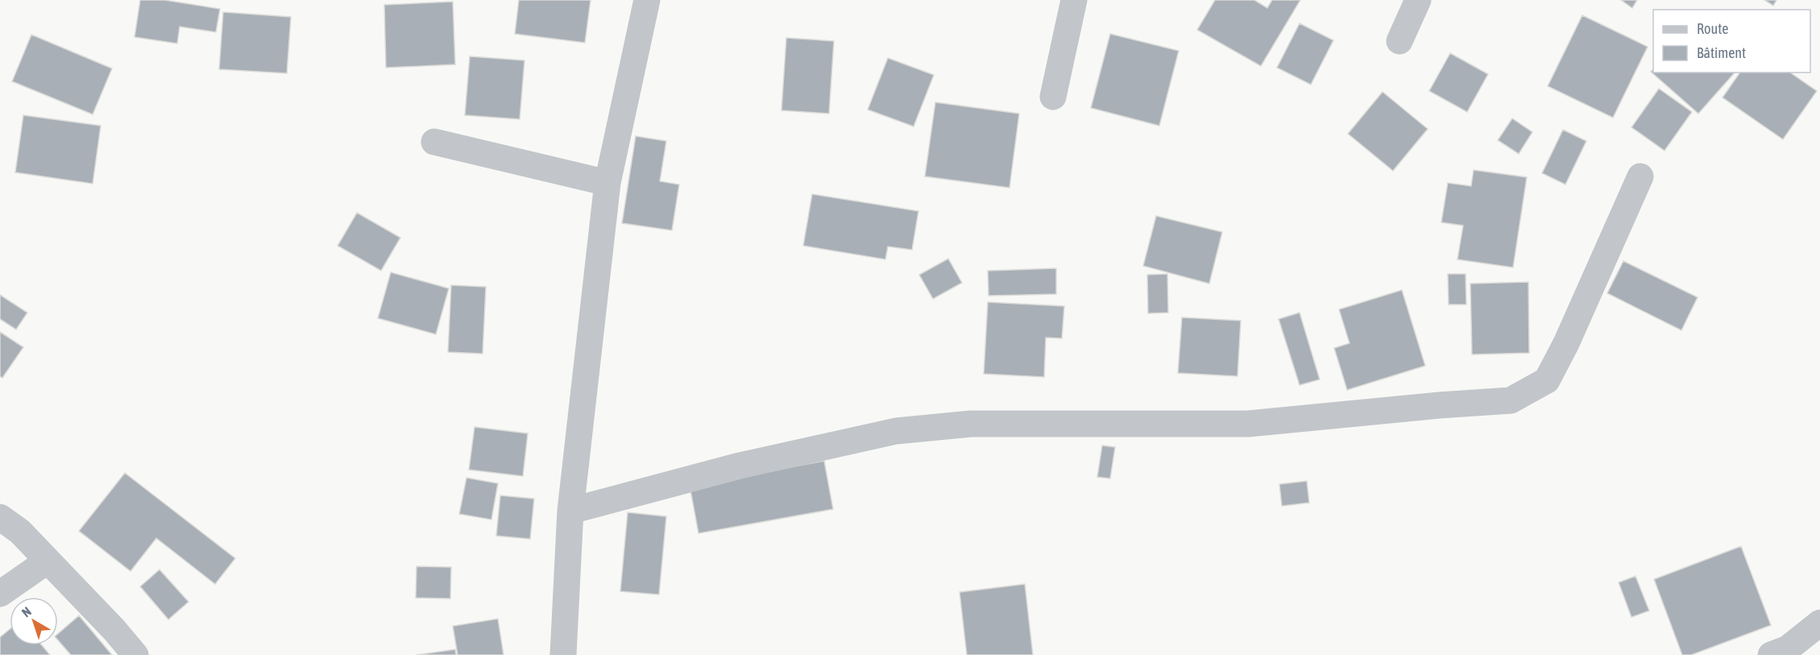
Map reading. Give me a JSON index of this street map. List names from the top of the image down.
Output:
{
  "legend": ["Route", "Bâtiment"],
  "north": "top left"
}
